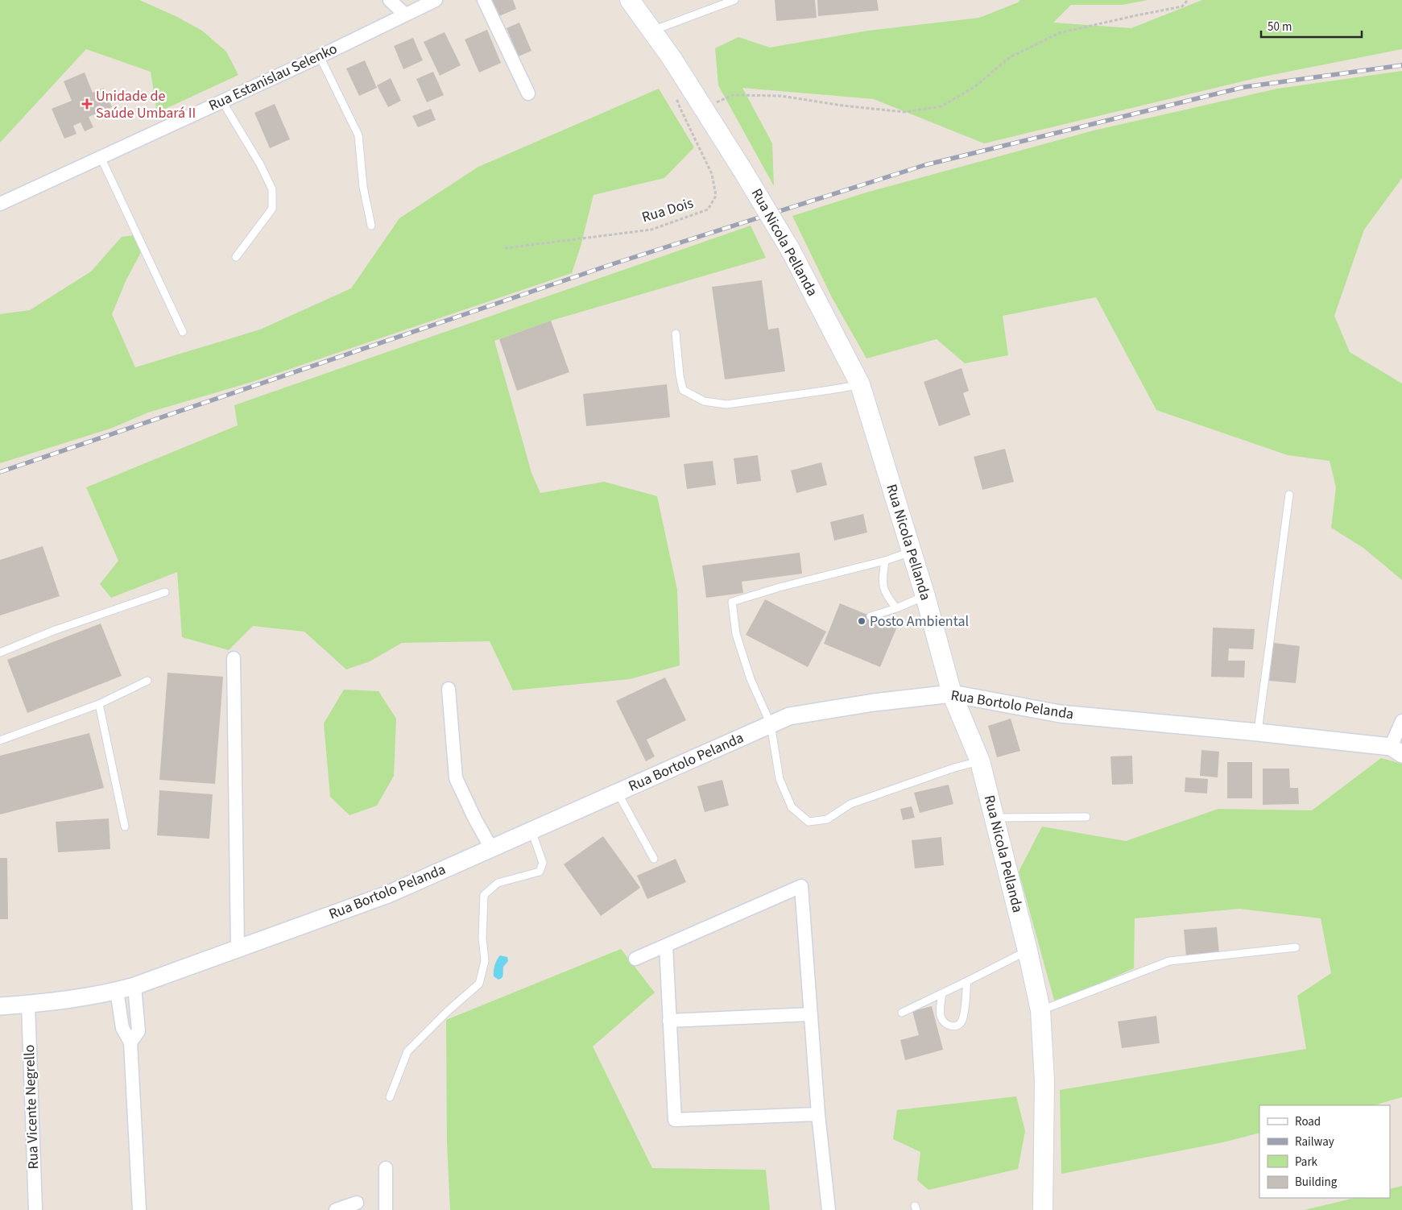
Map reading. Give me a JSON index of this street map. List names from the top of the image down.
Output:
{
  "streets": {
    "main road": ["Rua Nicola Pellanda"],
    "street": ["Rua Estanislau Selenko", "Rua Bortolo Pelanda", "Rua Vicente Negrello"],
    "path": ["Rua Dois"]
  },
  "crossings": [
    ["Rua Nicola Pellanda", "Rua Bortolo Pelanda"],
    ["Rua Bortolo Pelanda", "Rua Vicente Negrello"]
  ],
  "places": {
    "health": ["Unidade de Saúde Umbará II"],
    "other": ["Posto Ambiental"]
  },
  "legend": [
    "Road",
    "Railway",
    "Park",
    "Building"
  ],
  "scale_bar": "50 m"
}
